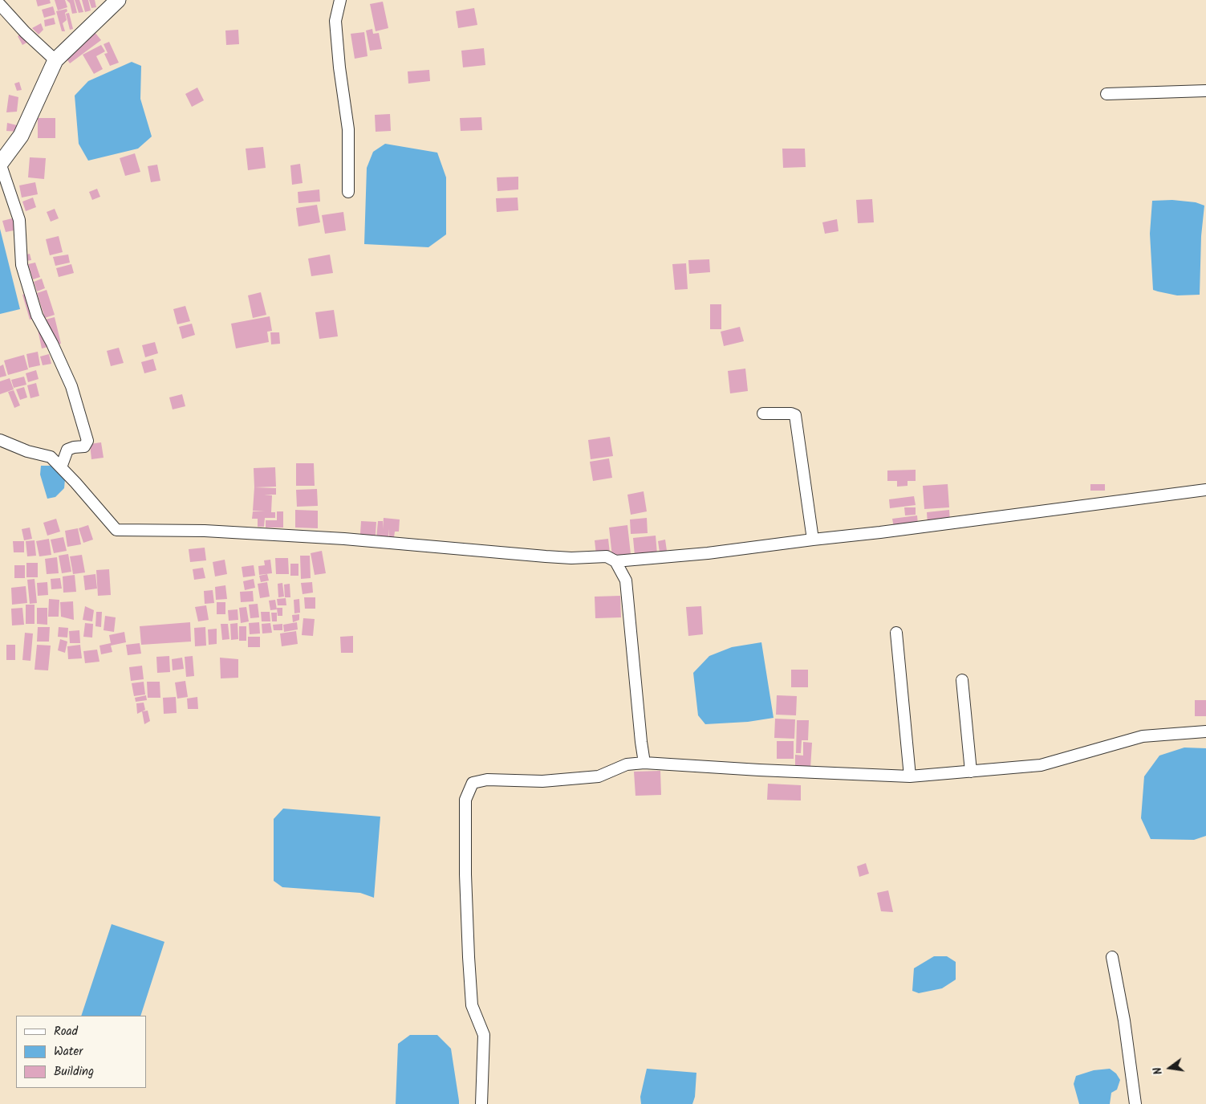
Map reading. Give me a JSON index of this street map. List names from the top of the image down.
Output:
{
  "legend": ["Road", "Water", "Building"],
  "north": "left"
}
